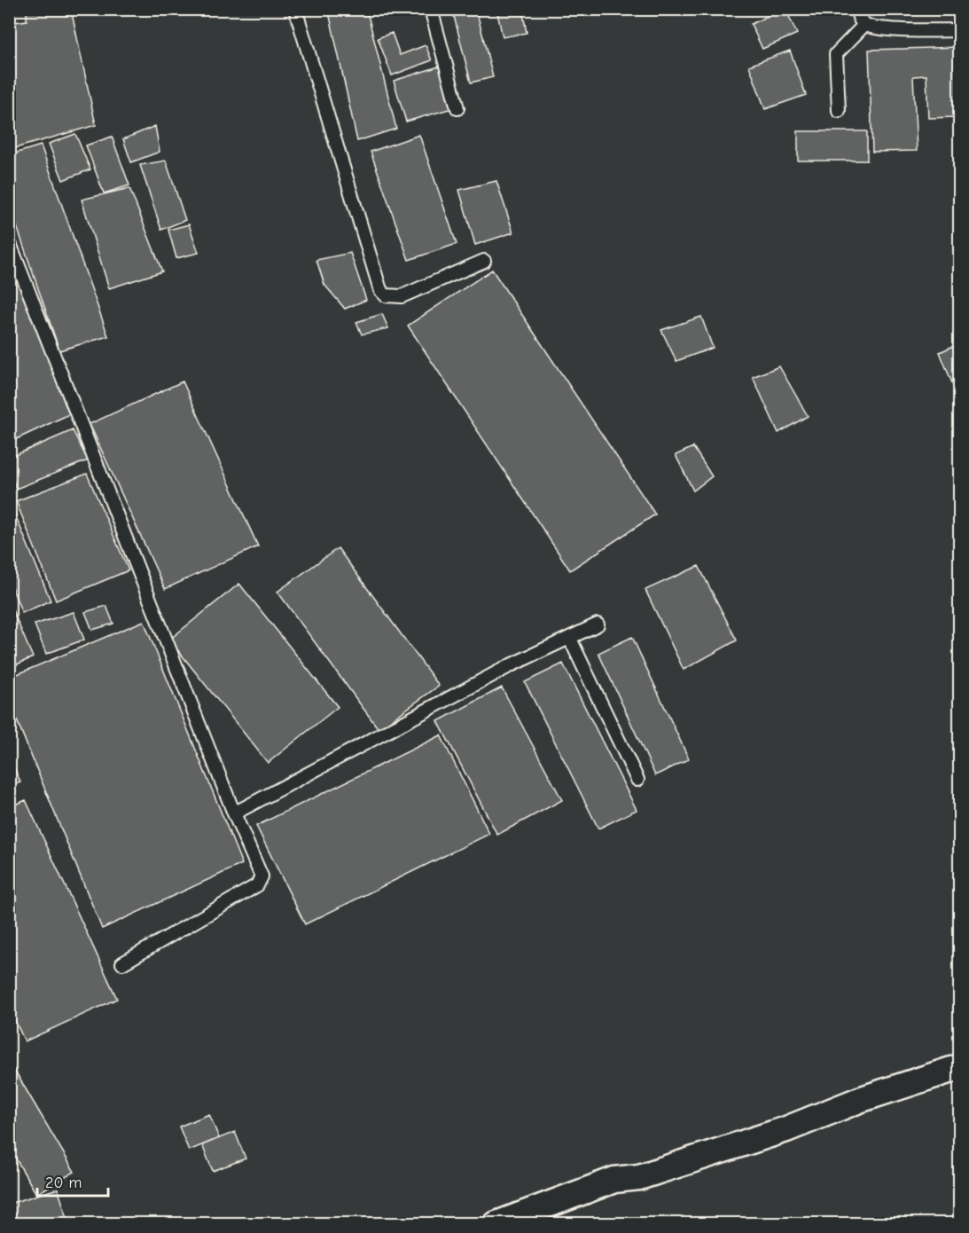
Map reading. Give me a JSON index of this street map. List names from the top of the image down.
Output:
{
  "scale_bar": "20 m"
}
